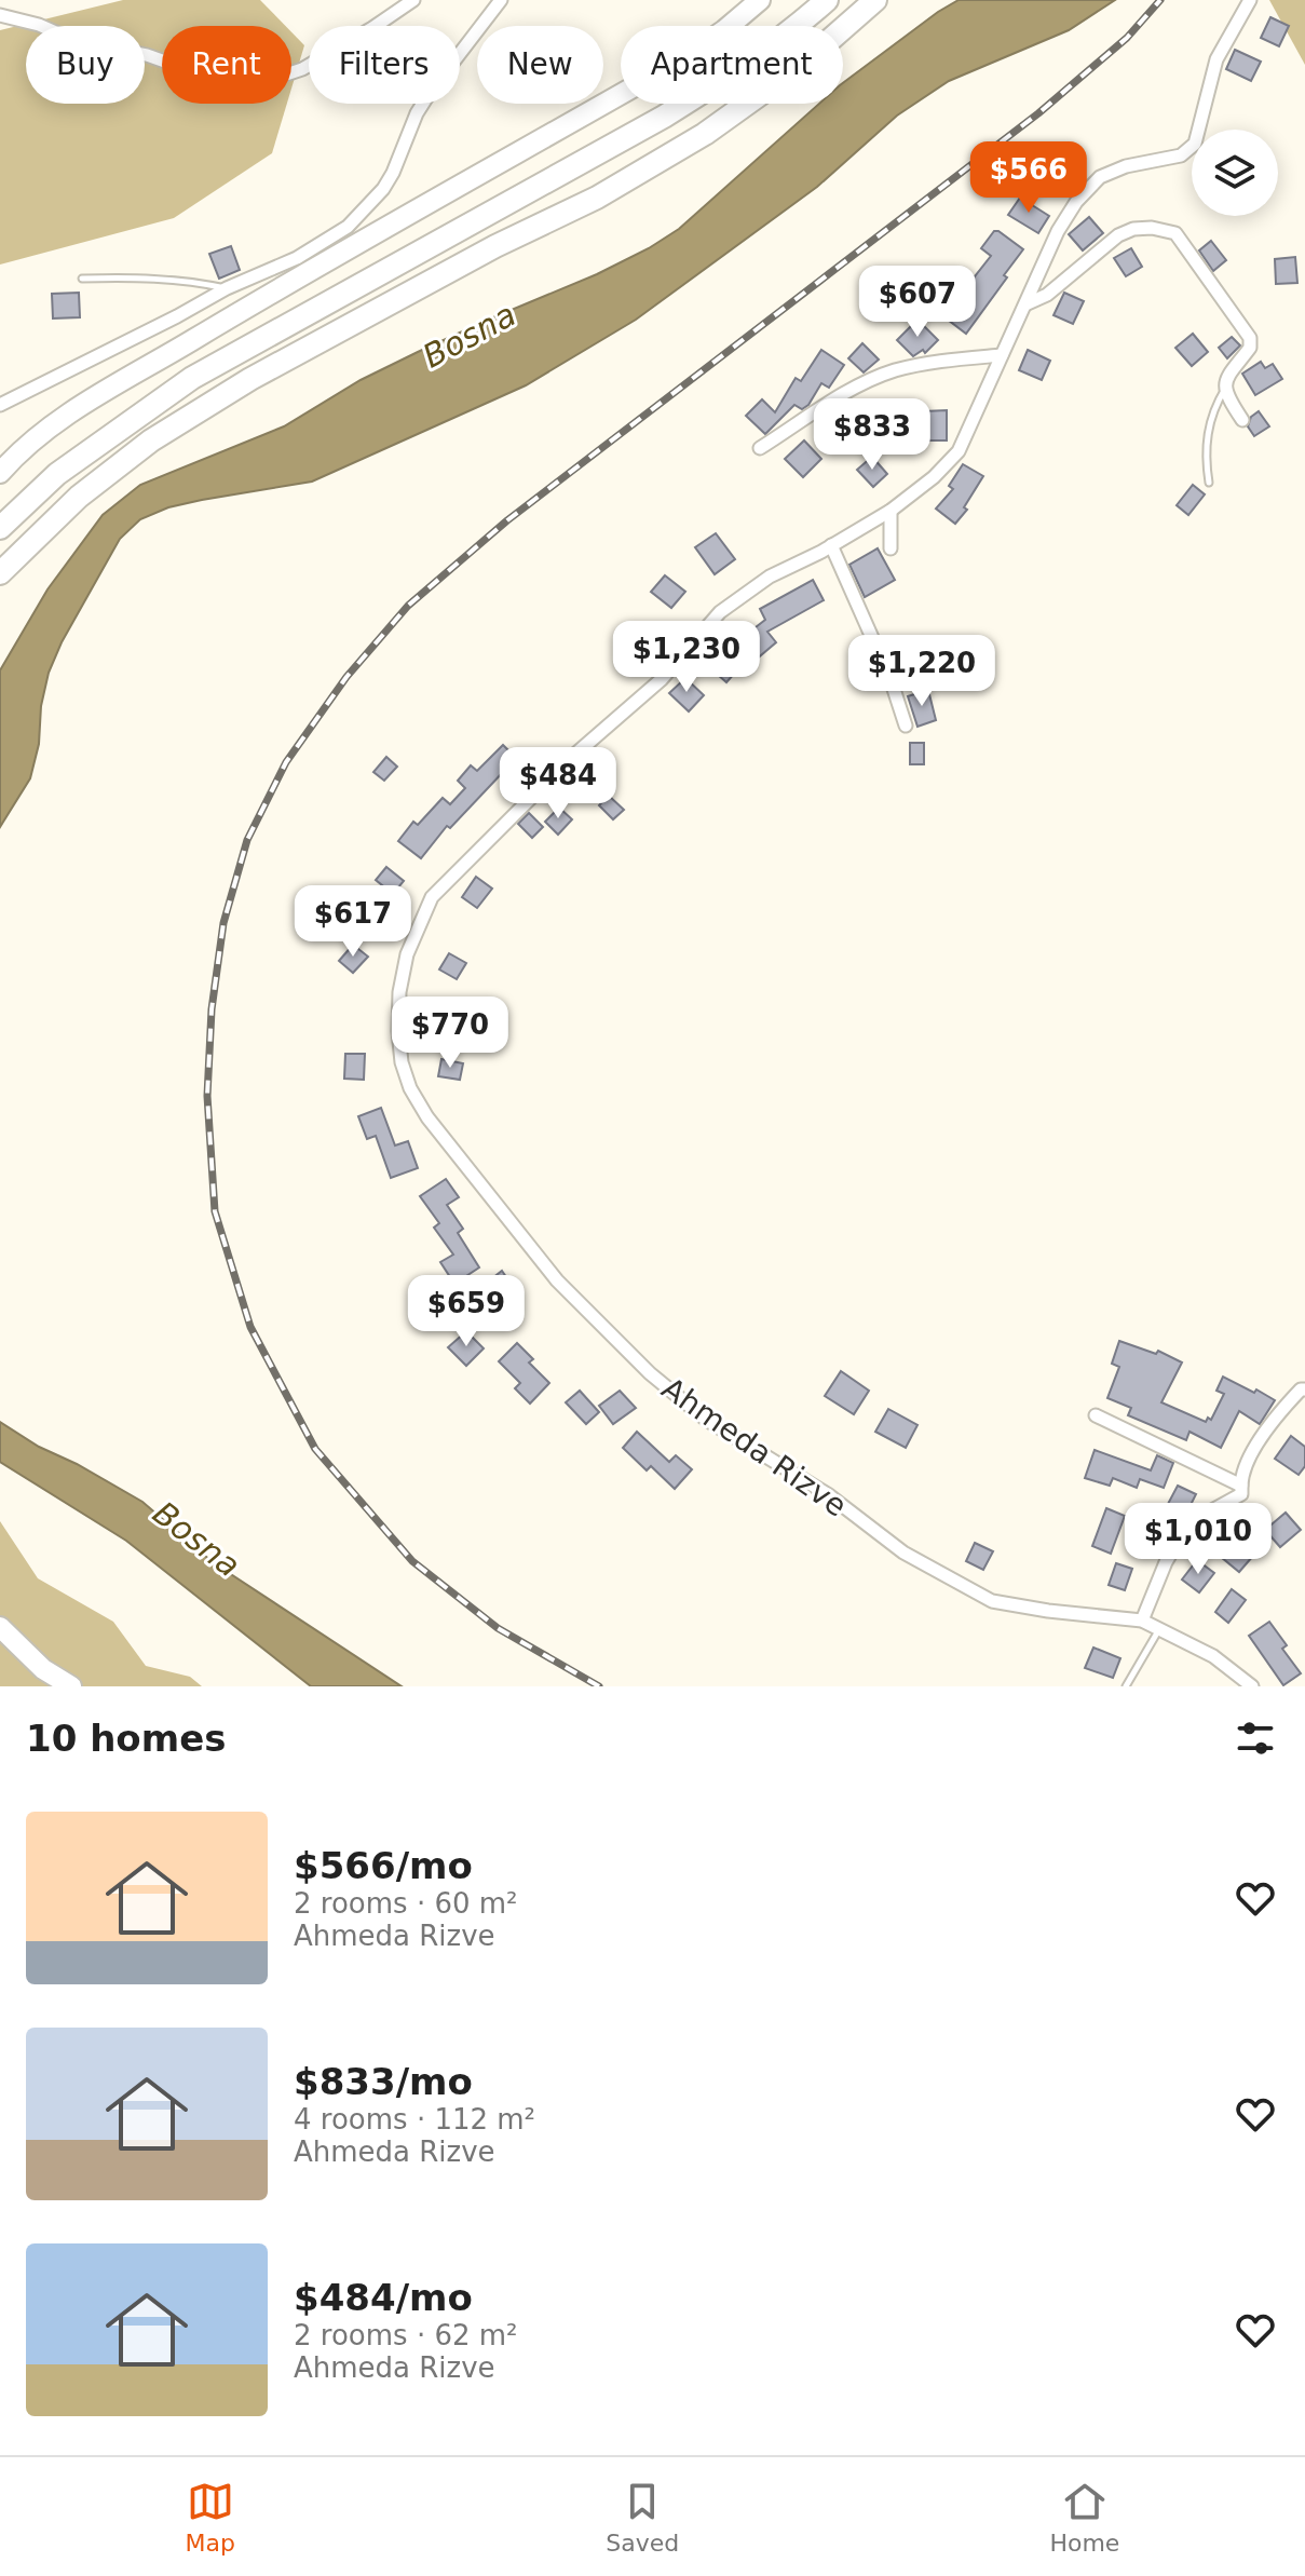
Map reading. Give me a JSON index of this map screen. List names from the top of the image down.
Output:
{
  "streets": {
    "street": ["Ahmeda Rizve"]
  },
  "water": ["Bosna"],
  "page": {
    "chip": [
      "Buy",
      "Rent",
      "Filters",
      "New",
      "Apartment"
    ],
    "price": [
      "$566",
      "$607",
      "$833",
      "$1,230",
      "$1,220",
      "$484",
      "$617",
      "$770",
      "$659",
      "$1,010"
    ],
    "heading": "10 homes",
    "list": [
      {
        "name": "$566/mo",
        "note": "2 rooms · 60 m² · Ahmeda Rizve"
      },
      {
        "name": "$833/mo",
        "note": "4 rooms · 112 m² · Ahmeda Rizve"
      },
      {
        "name": "$484/mo",
        "note": "2 rooms · 62 m² · Ahmeda Rizve"
      }
    ],
    "tabs": ["Map", "Saved", "Home"]
  }
}
